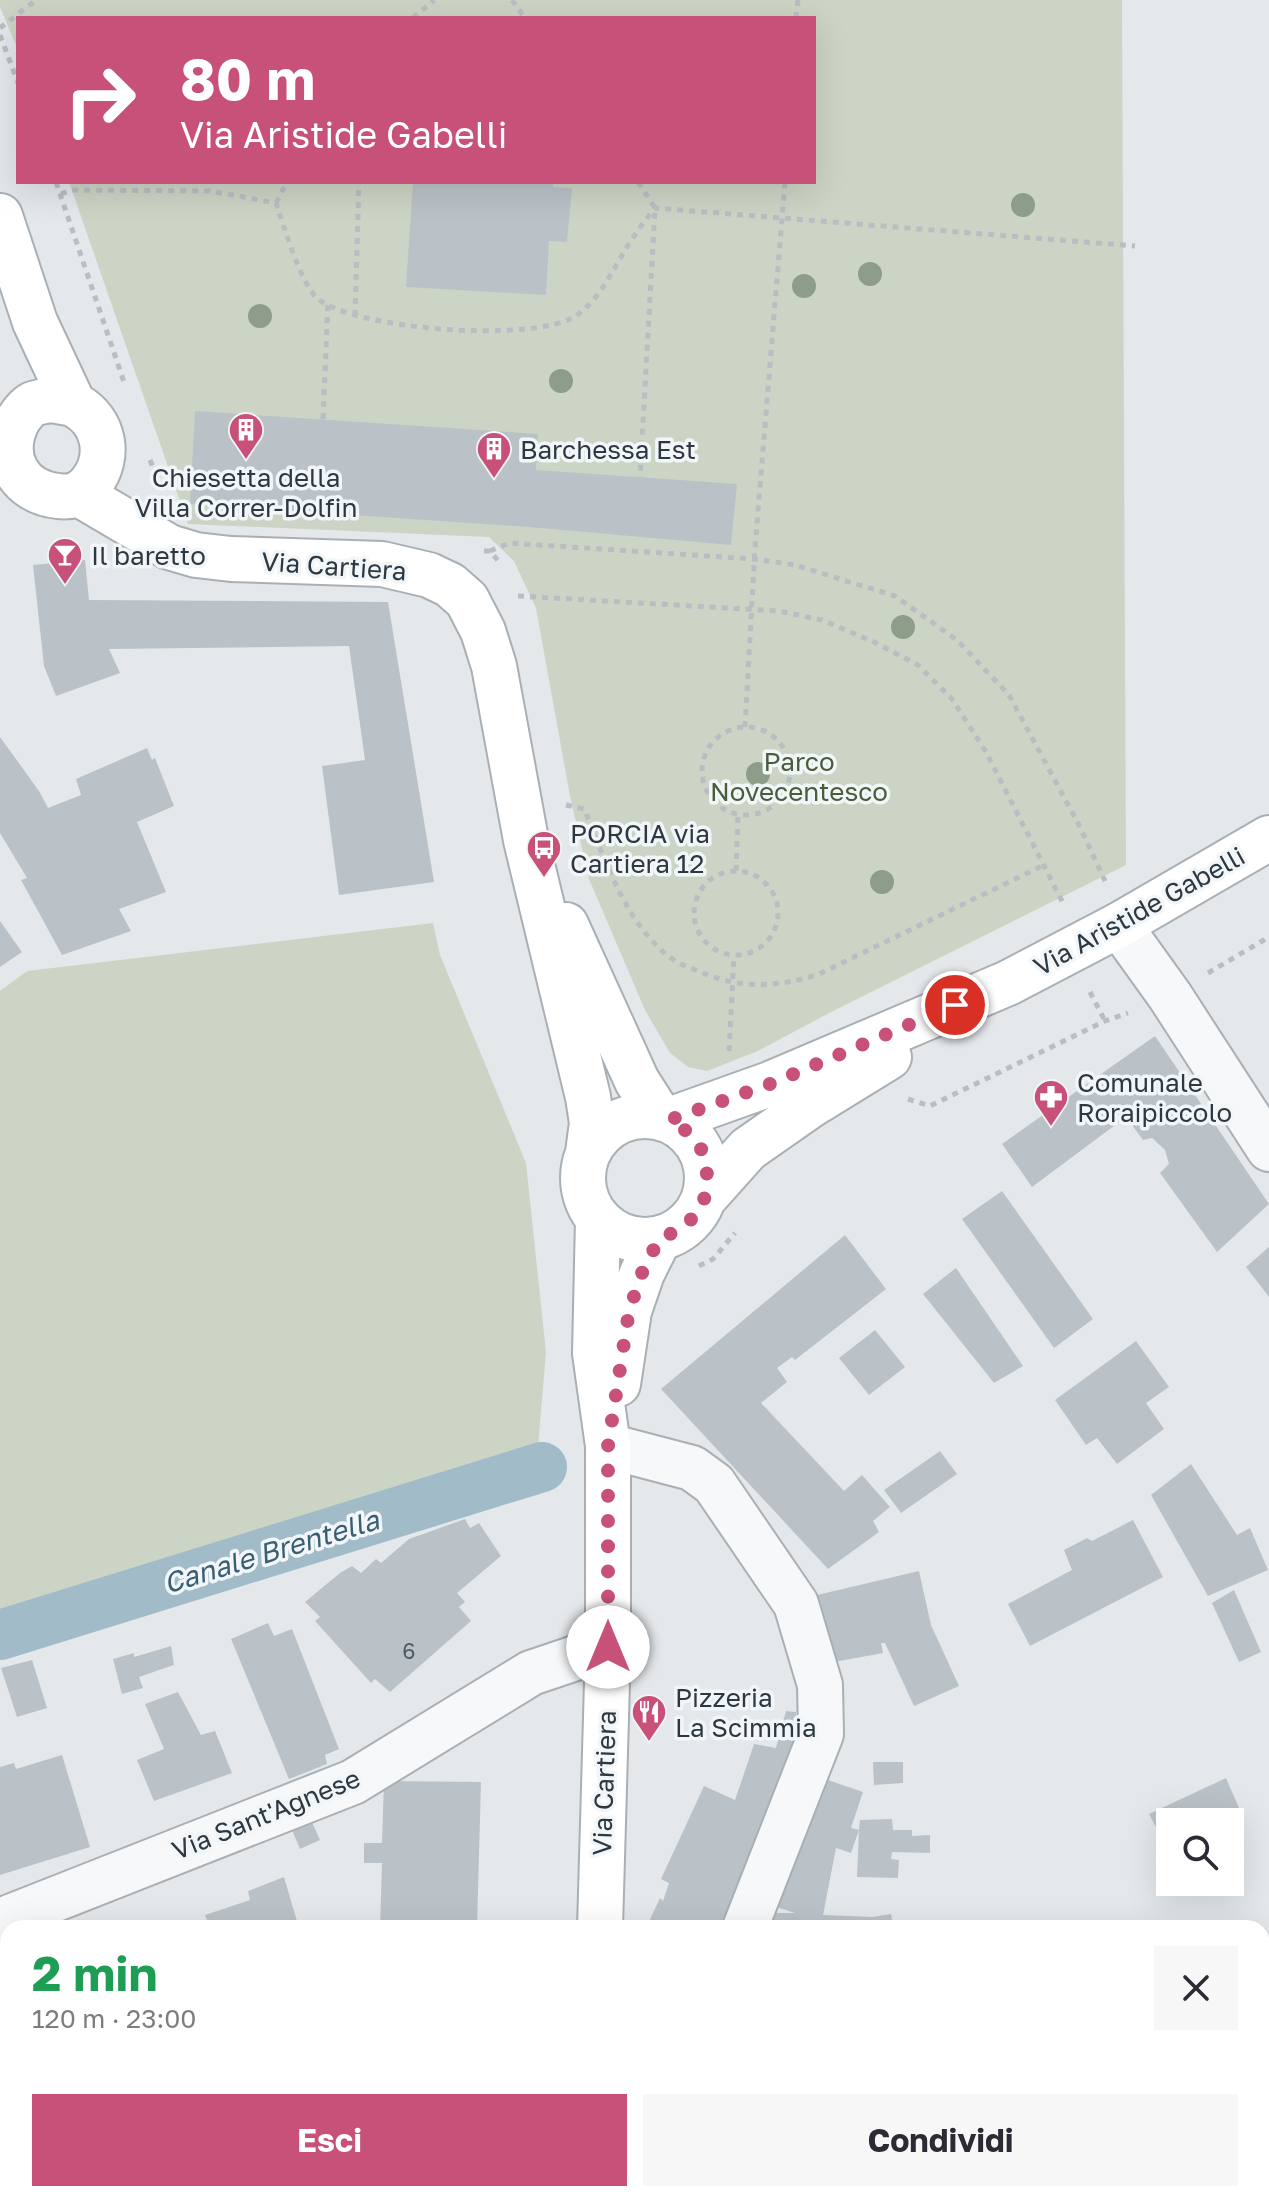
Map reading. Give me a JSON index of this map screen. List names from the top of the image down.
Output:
{
  "streets": {
    "main road": ["Via Cartiera", "Via Aristide Gabelli"],
    "street": ["Via Sant'Agnese"]
  },
  "crossings": [
    ["Via Cartiera", "Via Aristide Gabelli"],
    ["Via Cartiera", "Via Sant'Agnese"]
  ],
  "water": ["Canale Brentella"],
  "parks": ["Parco Novecentesco"],
  "places": {
    "building": ["Chiesetta della Villa Correr-Dolfin", "Barchessa Est"],
    "bar": ["Il baretto"],
    "bus stop": ["PORCIA via Cartiera 12"],
    "pharmacy": ["Comunale Roraipiccolo"],
    "restaurant": ["Pizzeria La Scimmia"]
  },
  "house_numbers": ["6"],
  "page": {
    "turn": ["80 m", "Via Aristide Gabelli"],
    "heading": ["2 min", "120 m · 23:00"],
    "buttons": ["Esci", "Condividi"]
  }
}
